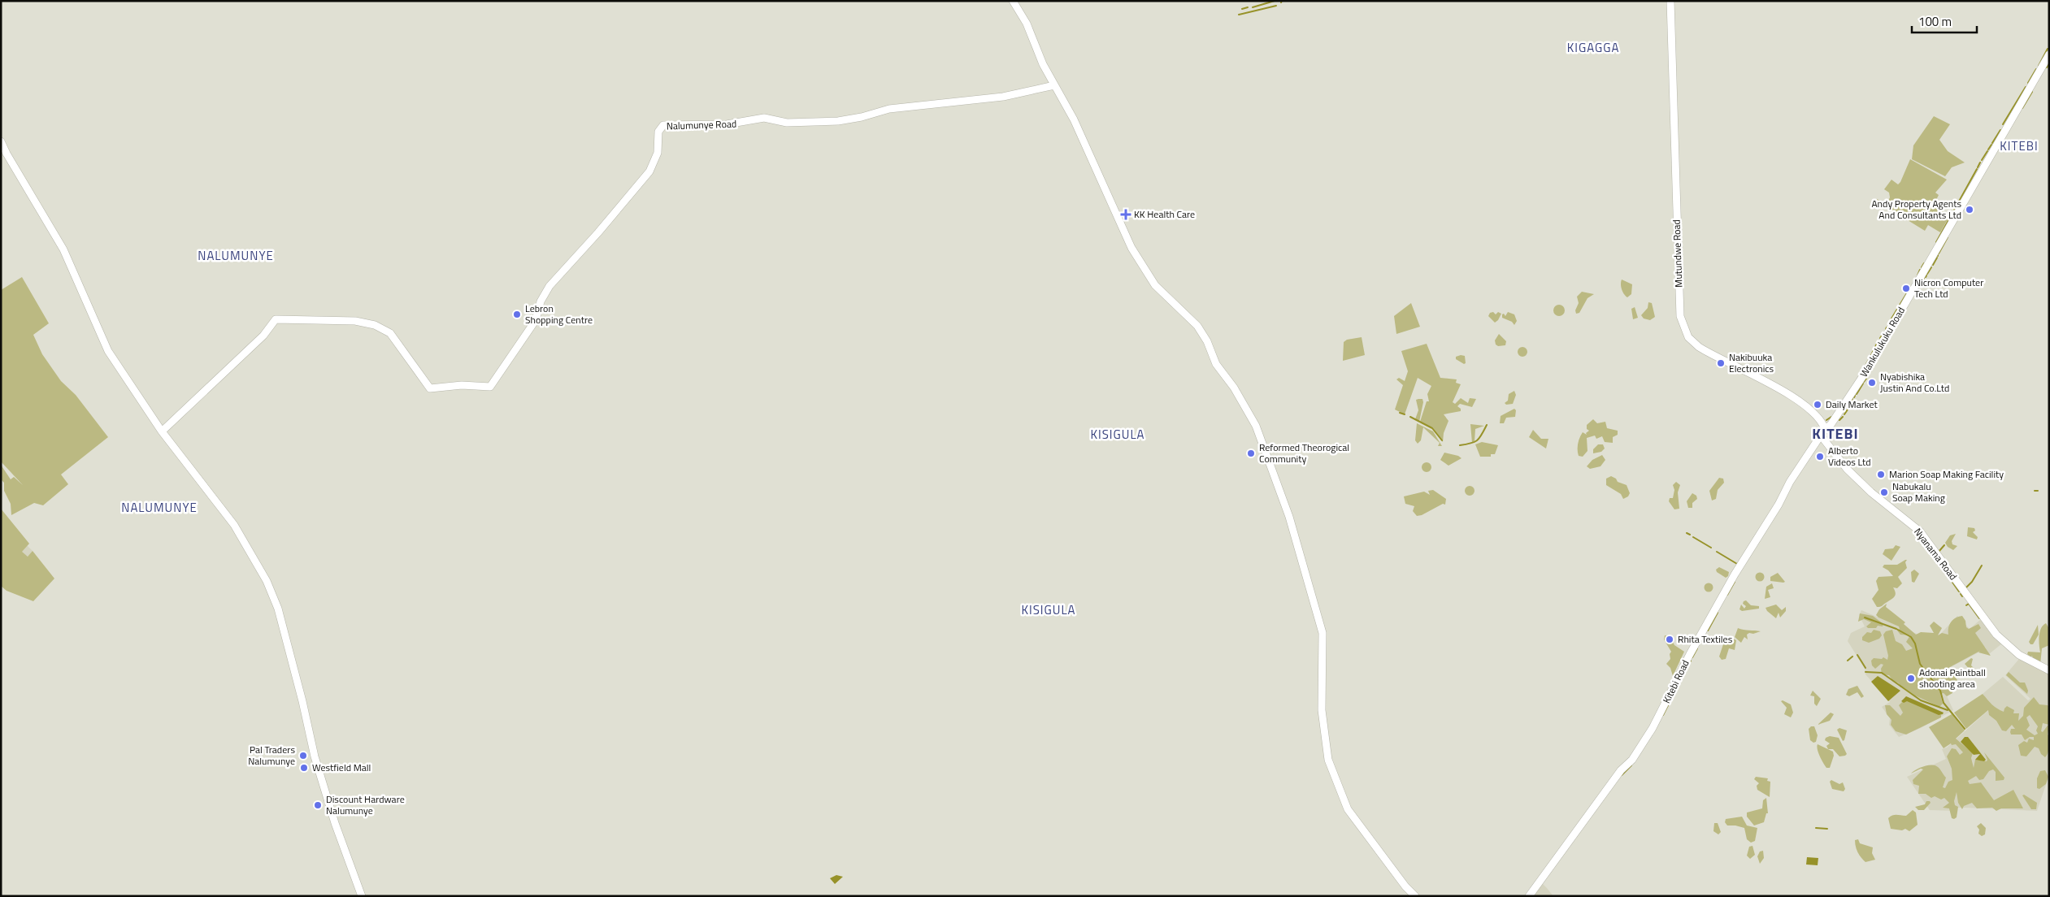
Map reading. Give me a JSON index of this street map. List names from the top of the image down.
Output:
{
  "streets": {
    "street": [
      "Nalumunye Road",
      "Mutundwe Road",
      "Wankulukuku Road",
      "Nyanama Road",
      "Kitebi Road"
    ]
  },
  "crossings": [
    ["Mutundwe Road", "Wankulukuku Road"],
    ["Wankulukuku Road", "Nyanama Road"],
    ["Wankulukuku Road", "Kitebi Road"],
    ["Nyanama Road", "Kitebi Road"]
  ],
  "districts": [
    "KIGAGGA",
    "KITEBI",
    "NALUMUNYE",
    "KITEBI",
    "KISIGULA",
    "NALUMUNYE",
    "KISIGULA"
  ],
  "places": {
    "other": [
      "Andy Property Agents And Consultants Ltd",
      "Nicron Computer Tech Ltd",
      "Lebron Shopping Centre",
      "Nakibuuka Electronics",
      "Nyabishika Justin And Co.Ltd",
      "Daily Market",
      "Reformed Theorogical Community",
      "Alberto Videos Ltd",
      "Marion Soap Making Facility",
      "Nabukalu Soap Making",
      "Rhita Textiles",
      "Adonai Paintball shooting area",
      "Pal Traders Nalumunye",
      "Westfield Mall",
      "Discount Hardware Nalumunye"
    ],
    "health": ["KK Health Care"]
  },
  "scale_bar": "100 m"
}
